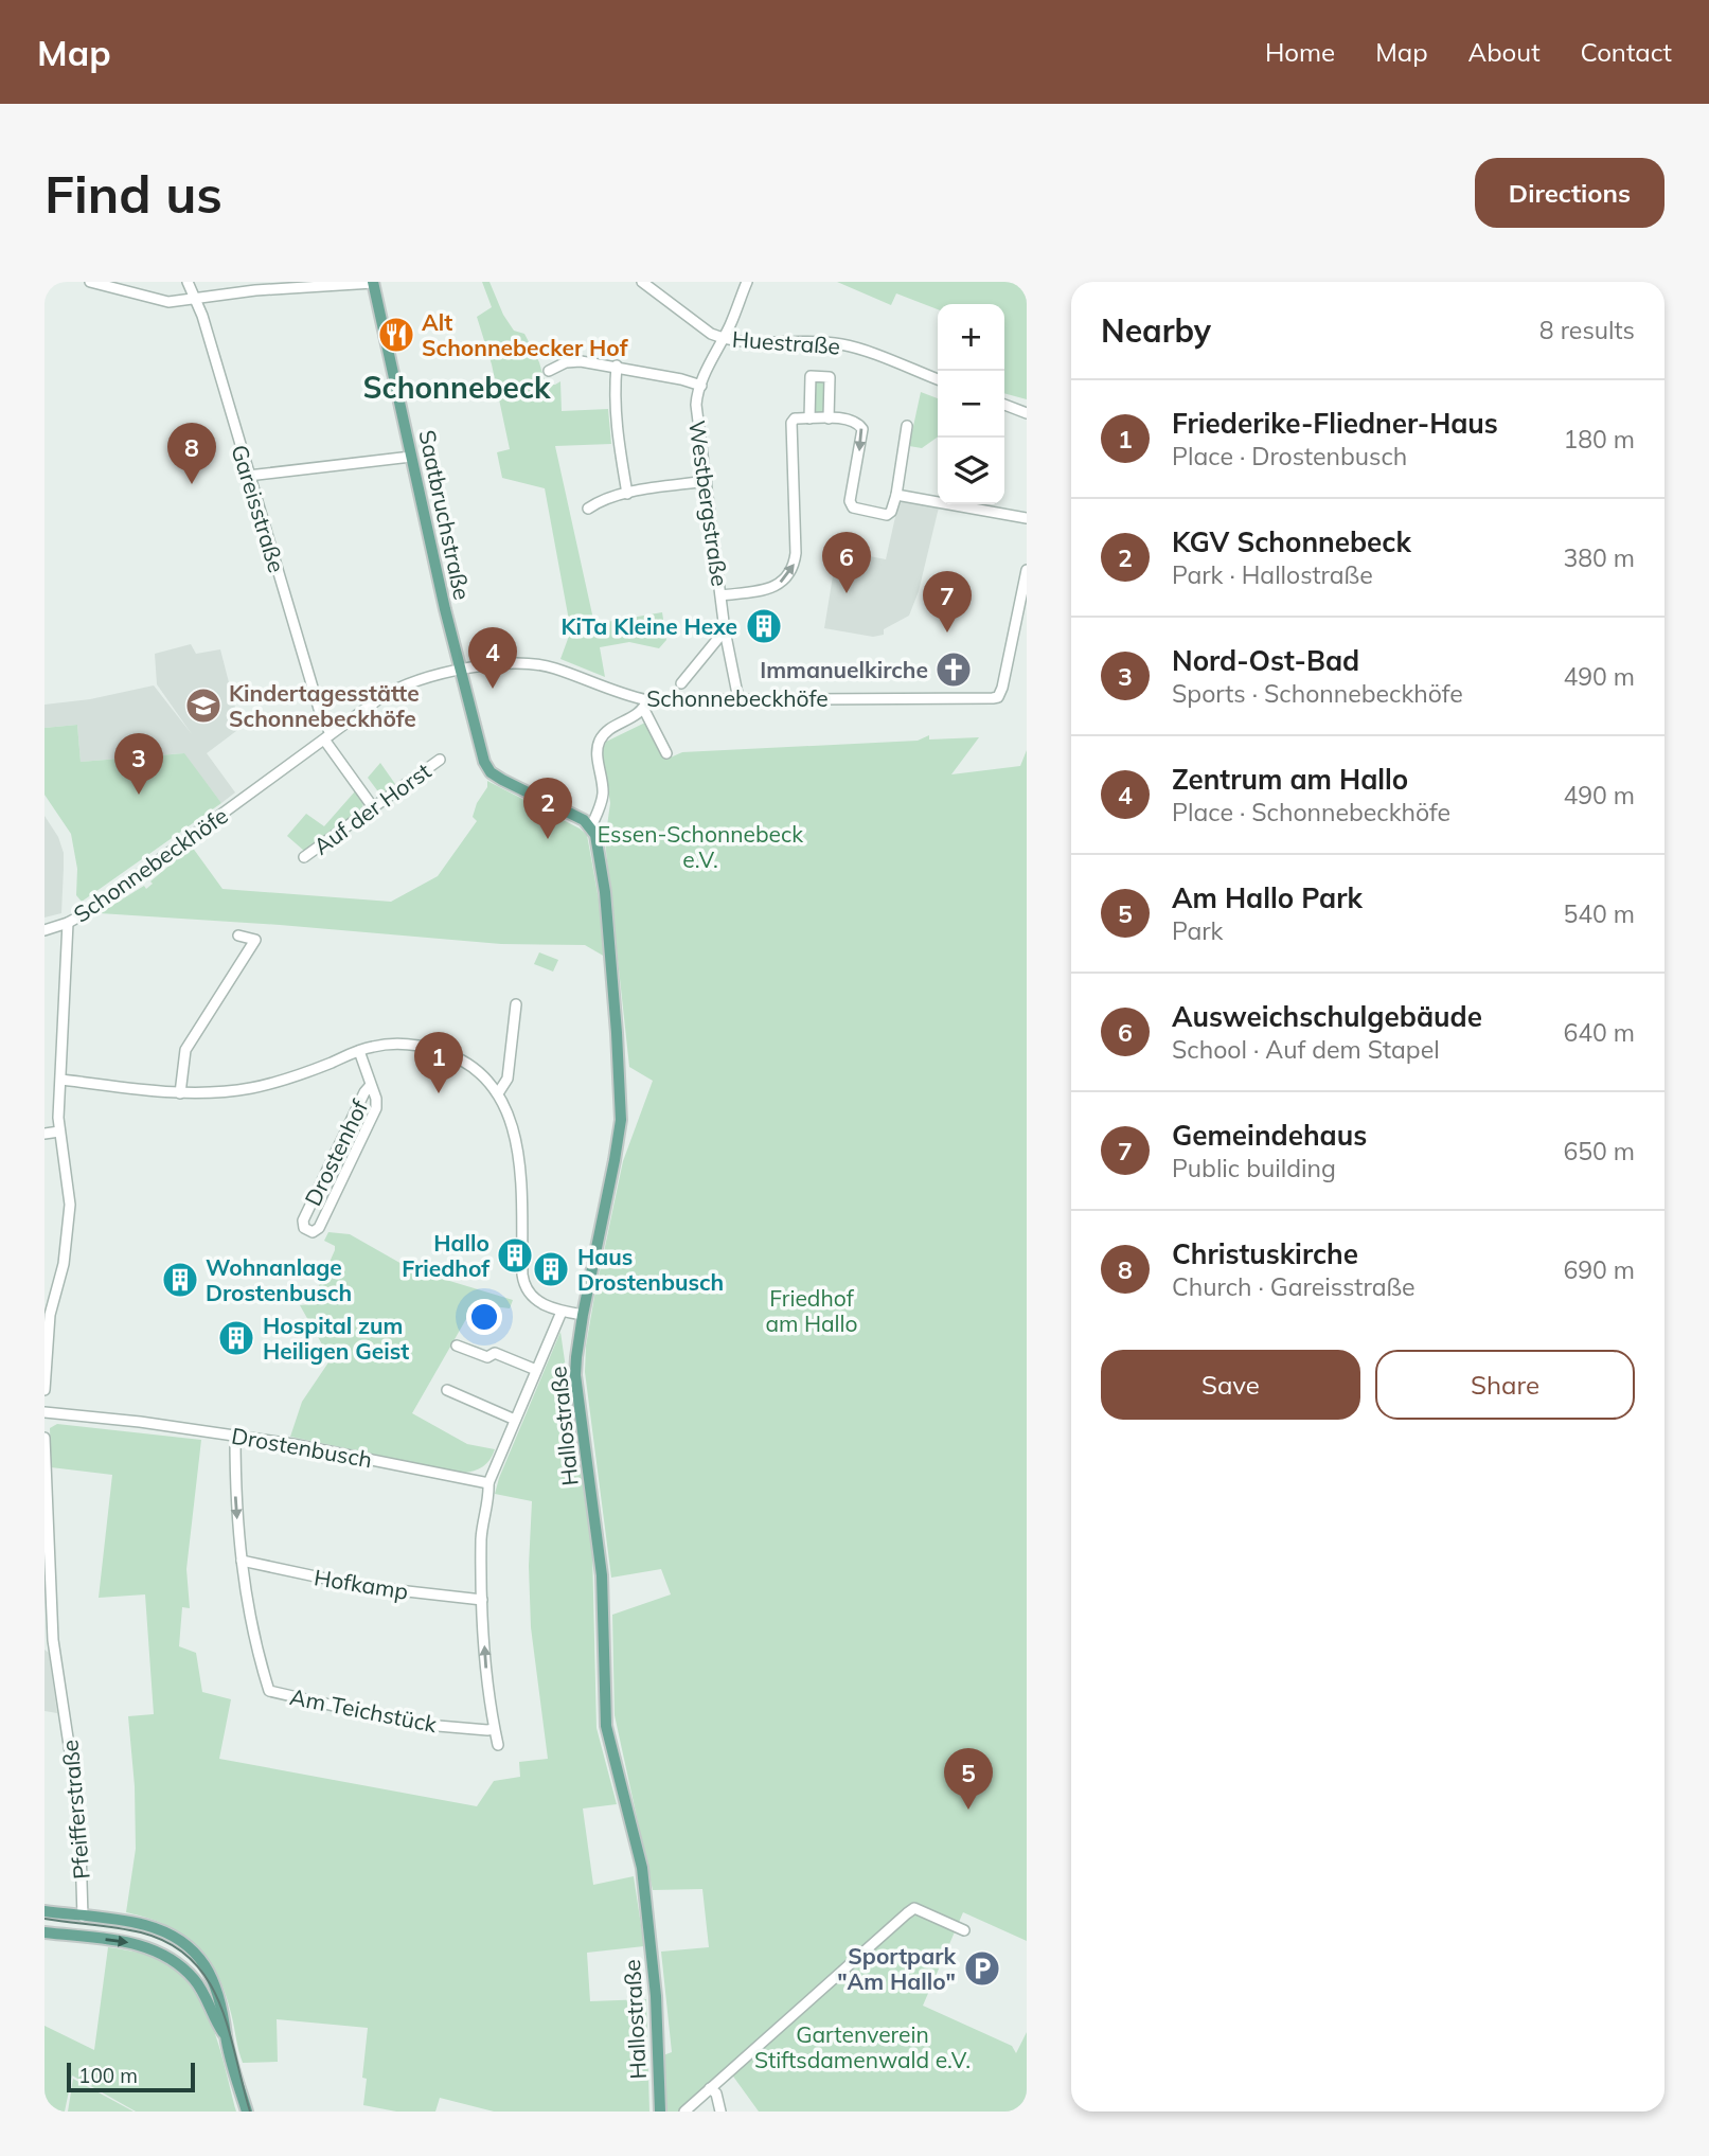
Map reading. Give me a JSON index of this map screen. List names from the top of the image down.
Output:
{
  "streets": {
    "main road": ["Saatbruchstraße", "Hallostraße"],
    "street": [
      "Huestraße",
      "Westbergstraße",
      "Gareisstraße",
      "Schonnebeckhöfe",
      "Auf der Horst",
      "Drostenhof",
      "Drostenbusch",
      "Hofkamp",
      "Am Teichstück",
      "Pfeifferstraße"
    ]
  },
  "crossings": [
    ["Huestraße", "Westbergstraße"],
    ["Westbergstraße", "Schonnebeckhöfe"],
    ["Gareisstraße", "Schonnebeckhöfe"],
    ["Saatbruchstraße", "Schonnebeckhöfe"],
    ["Drostenbusch", "Am Teichstück"],
    ["Hofkamp", "Am Teichstück"]
  ],
  "districts": ["Schonnebeck"],
  "parks": ["Essen-Schonnebeck e.V.", "Friedhof am Hallo", "Gartenverein Stiftsdamenwald e.V."],
  "places": {
    "restaurant": ["Alt Schonnebecker Hof"],
    "building": [
      "KiTa Kleine Hexe",
      "Hallo Friedhof",
      "Haus Drostenbusch",
      "Wohnanlage Drostenbusch",
      "Hospital zum Heiligen Geist"
    ],
    "church": ["Immanuelkirche"],
    "school or university": ["Kindertagesstätte Schonnebeckhöfe"],
    "parking": ["Sportpark \"Am Hallo\""]
  },
  "scale_bar": "100 m",
  "page": {
    "header": "Map",
    "nav": [
      "Home",
      "Map",
      "About",
      "Contact"
    ],
    "buttons": [
      "Directions",
      ["Save", "Share"]
    ],
    "title": "Find us",
    "heading": ["Nearby", "8 results"],
    "map_buttons": ["+", "−"],
    "list": [
      {
        "mark": "1",
        "name": "Friederike-Fliedner-Haus",
        "note": "Place · Drostenbusch",
        "value": "180 m"
      },
      {
        "mark": "2",
        "name": "KGV Schonnebeck",
        "note": "Park · Hallostraße",
        "value": "380 m"
      },
      {
        "mark": "3",
        "name": "Nord-Ost-Bad",
        "note": "Sports · Schonnebeckhöfe",
        "value": "490 m"
      },
      {
        "mark": "4",
        "name": "Zentrum am Hallo",
        "note": "Place · Schonnebeckhöfe",
        "value": "490 m"
      },
      {
        "mark": "5",
        "name": "Am Hallo Park",
        "note": "Park",
        "value": "540 m"
      },
      {
        "mark": "6",
        "name": "Ausweichschulgebäude",
        "note": "School · Auf dem Stapel",
        "value": "640 m"
      },
      {
        "mark": "7",
        "name": "Gemeindehaus",
        "note": "Public building",
        "value": "650 m"
      },
      {
        "mark": "8",
        "name": "Christuskirche",
        "note": "Church · Gareisstraße",
        "value": "690 m"
      }
    ],
    "pins": [
      "8",
      "6",
      "7",
      "4",
      "3",
      "2",
      "1",
      "5"
    ],
    "scale": "100 m"
  }
}
